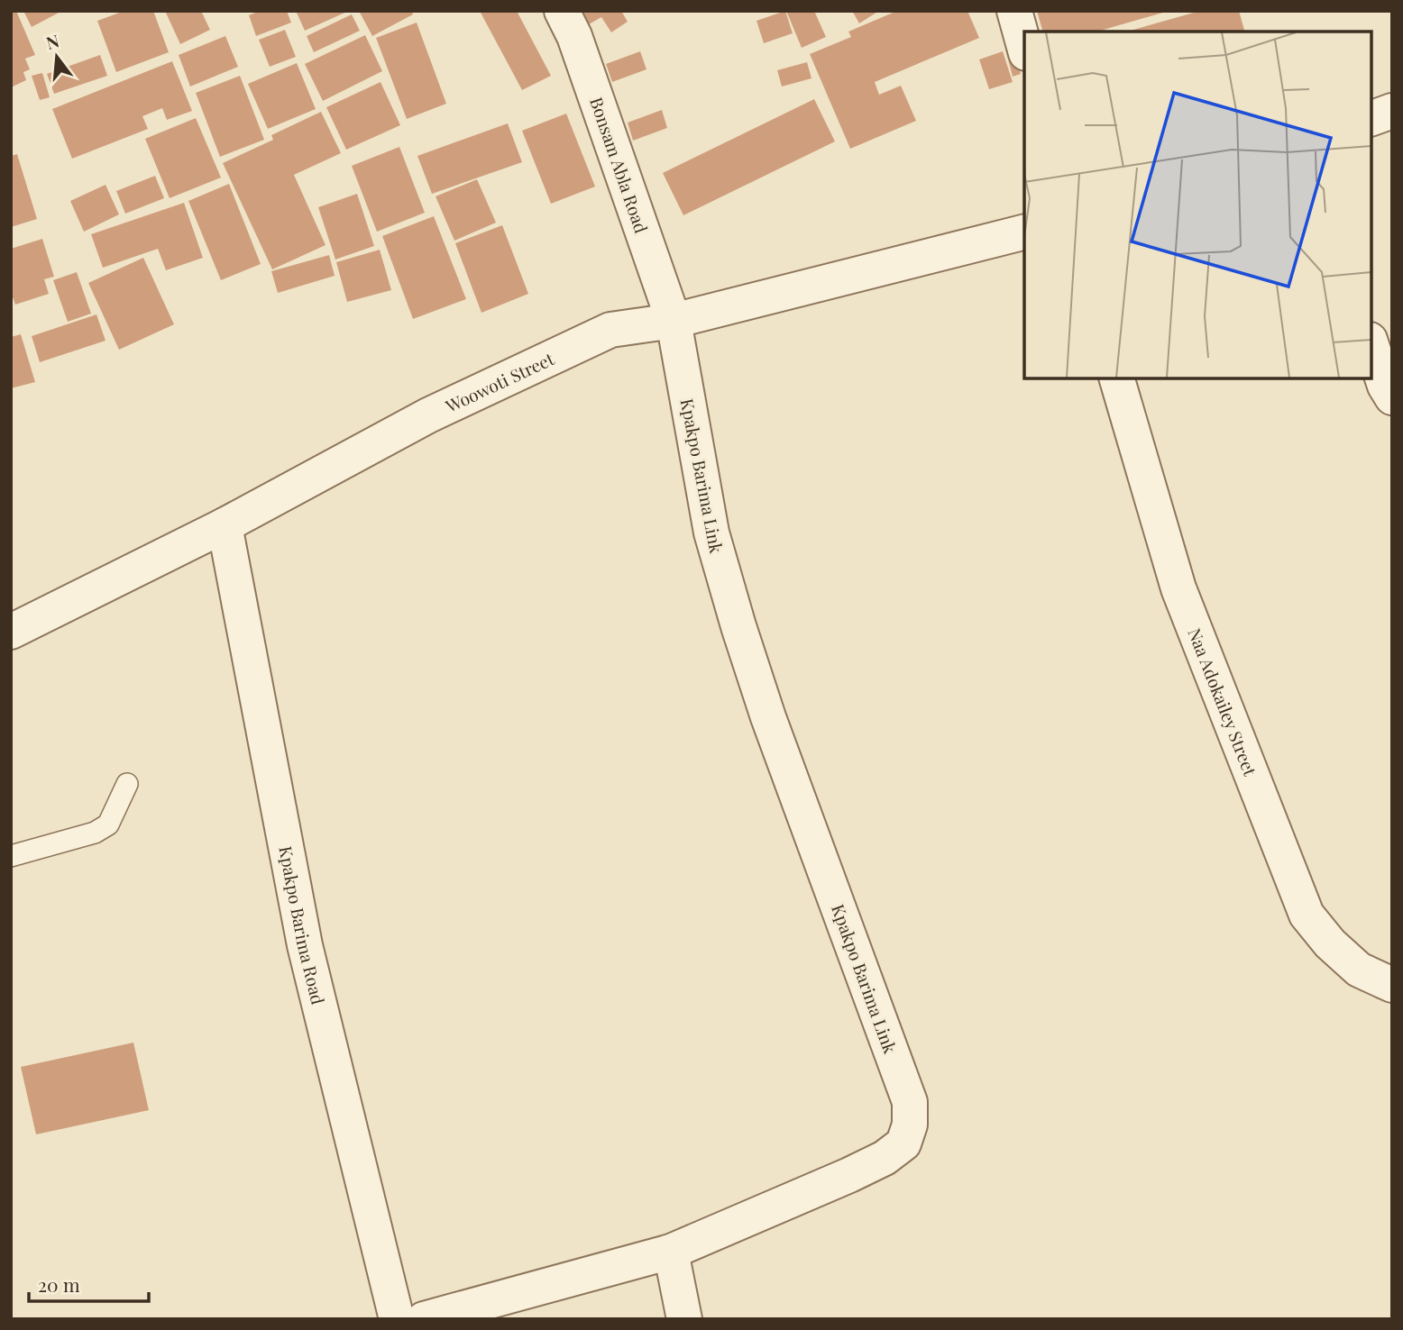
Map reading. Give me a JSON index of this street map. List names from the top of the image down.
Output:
{
  "streets": {
    "street": [
      "Bonsam Abla Road",
      "Woowoti Street",
      "Kpakpo Barima Link",
      "Naa Adokailey Street",
      "Kpakpo Barima Road"
    ]
  },
  "crossings": [
    ["Bonsam Abla Road", "Woowoti Street"],
    ["Bonsam Abla Road", "Kpakpo Barima Link"],
    ["Woowoti Street", "Kpakpo Barima Link"],
    ["Woowoti Street", "Kpakpo Barima Road"]
  ],
  "scale_bar": "20 m",
  "north": "top"
}
